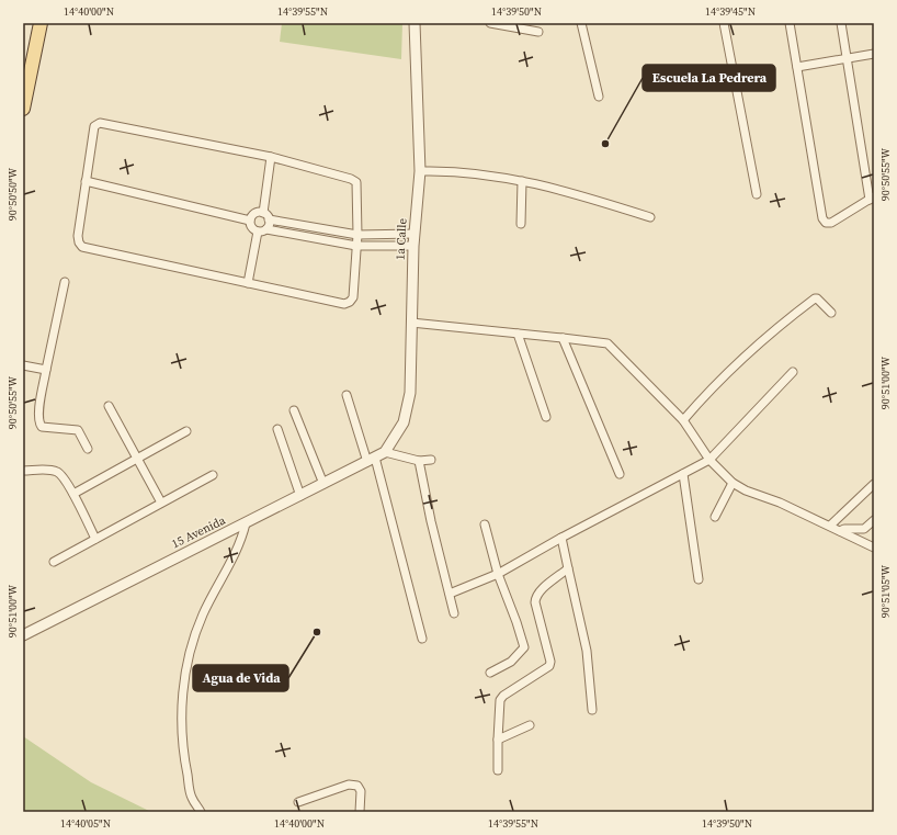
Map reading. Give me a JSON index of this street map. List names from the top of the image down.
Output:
{
  "streets": {
    "street": ["1a Calle", "15 Avenida"]
  },
  "crossings": [
    ["1a Calle", "15 Avenida"]
  ],
  "places": ["Escuela La Pedrera", "Agua de Vida"],
  "coordinates": [
    "14°40'00\"N",
    "14°39'55\"N",
    "14°39'50\"N",
    "14°39'45\"N",
    "90°50'55\"W",
    "90°50'50\"W",
    "90°51'00\"W",
    "90°51'05\"W",
    "14°40'05\"N"
  ]
}
